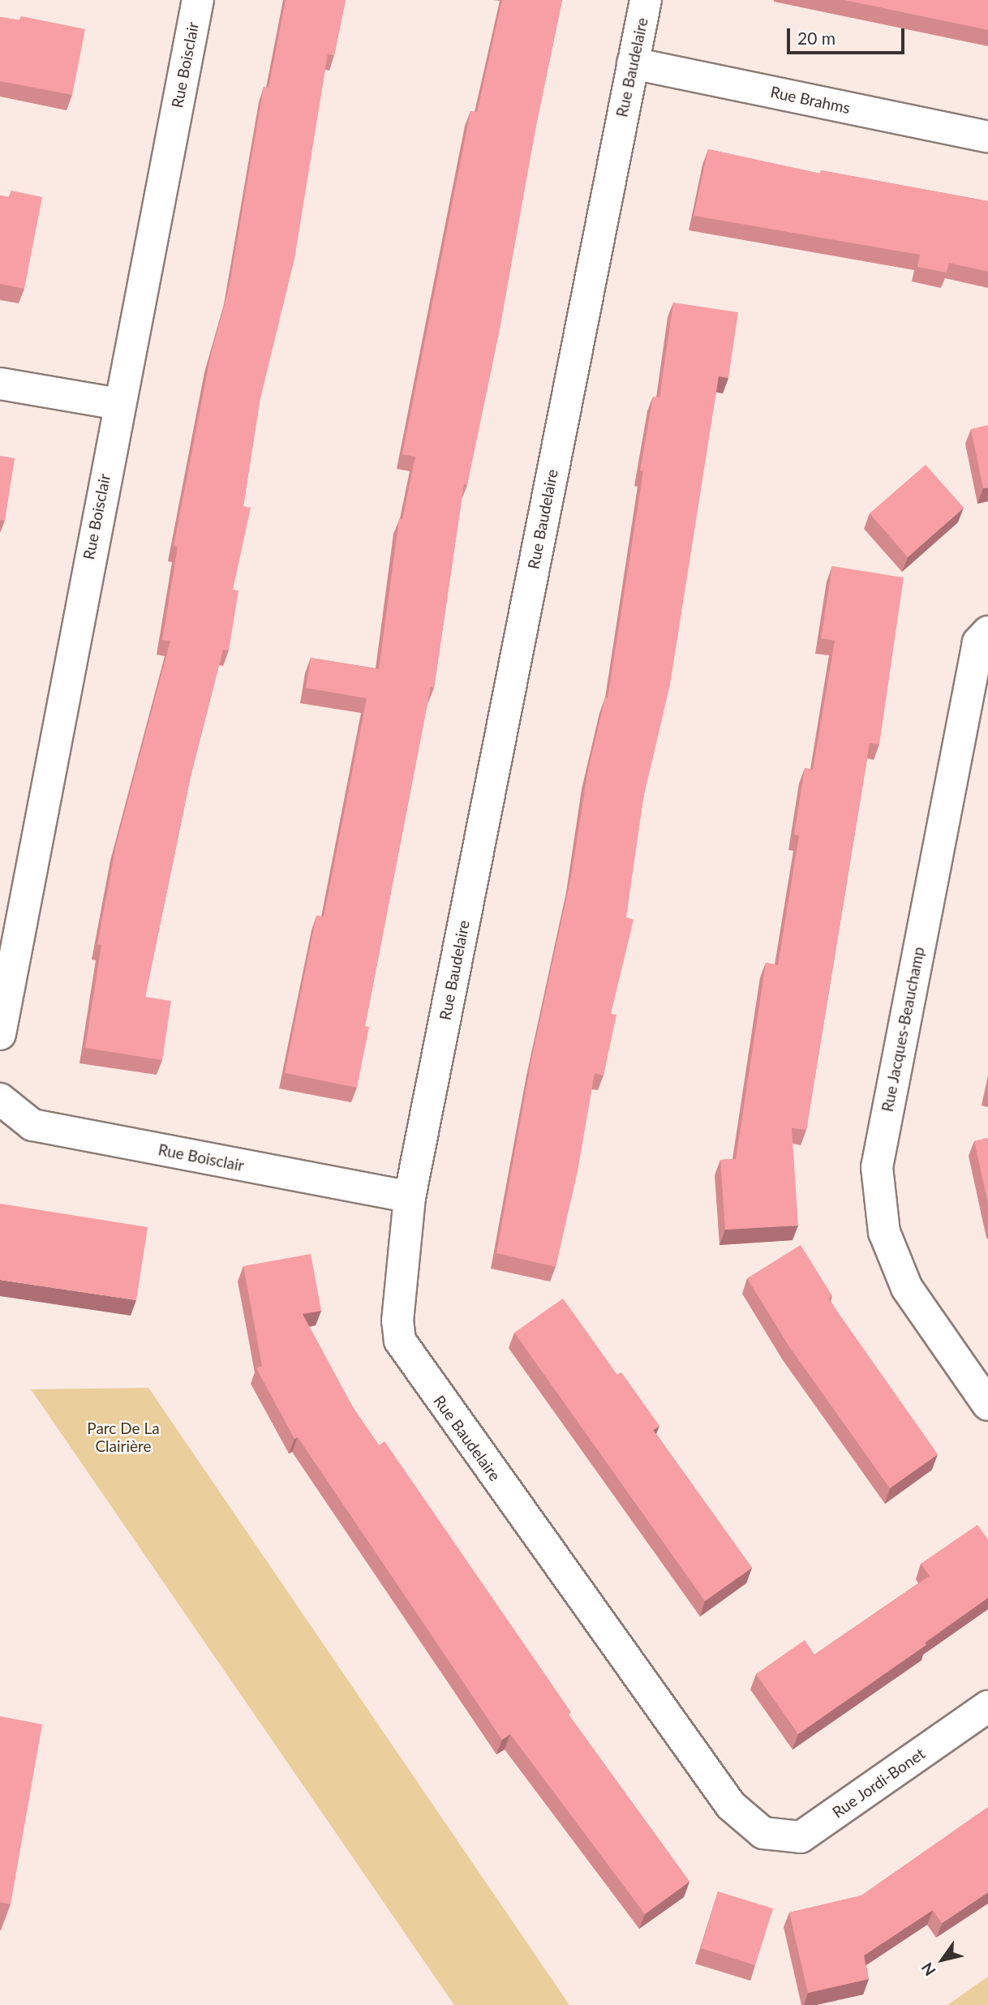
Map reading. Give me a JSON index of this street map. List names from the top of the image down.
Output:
{
  "streets": {
    "street": [
      "Rue Boisclair",
      "Rue Baudelaire",
      "Rue Brahms",
      "Rue Jacques-Beauchamp",
      "Rue Jordi-Bonet"
    ]
  },
  "crossings": [
    ["Rue Boisclair", "Rue Baudelaire"],
    ["Rue Baudelaire", "Rue Brahms"],
    ["Rue Baudelaire", "Rue Jordi-Bonet"]
  ],
  "parks": ["Parc De La Clairière"],
  "scale_bar": "20 m",
  "north": "bottom left"
}
